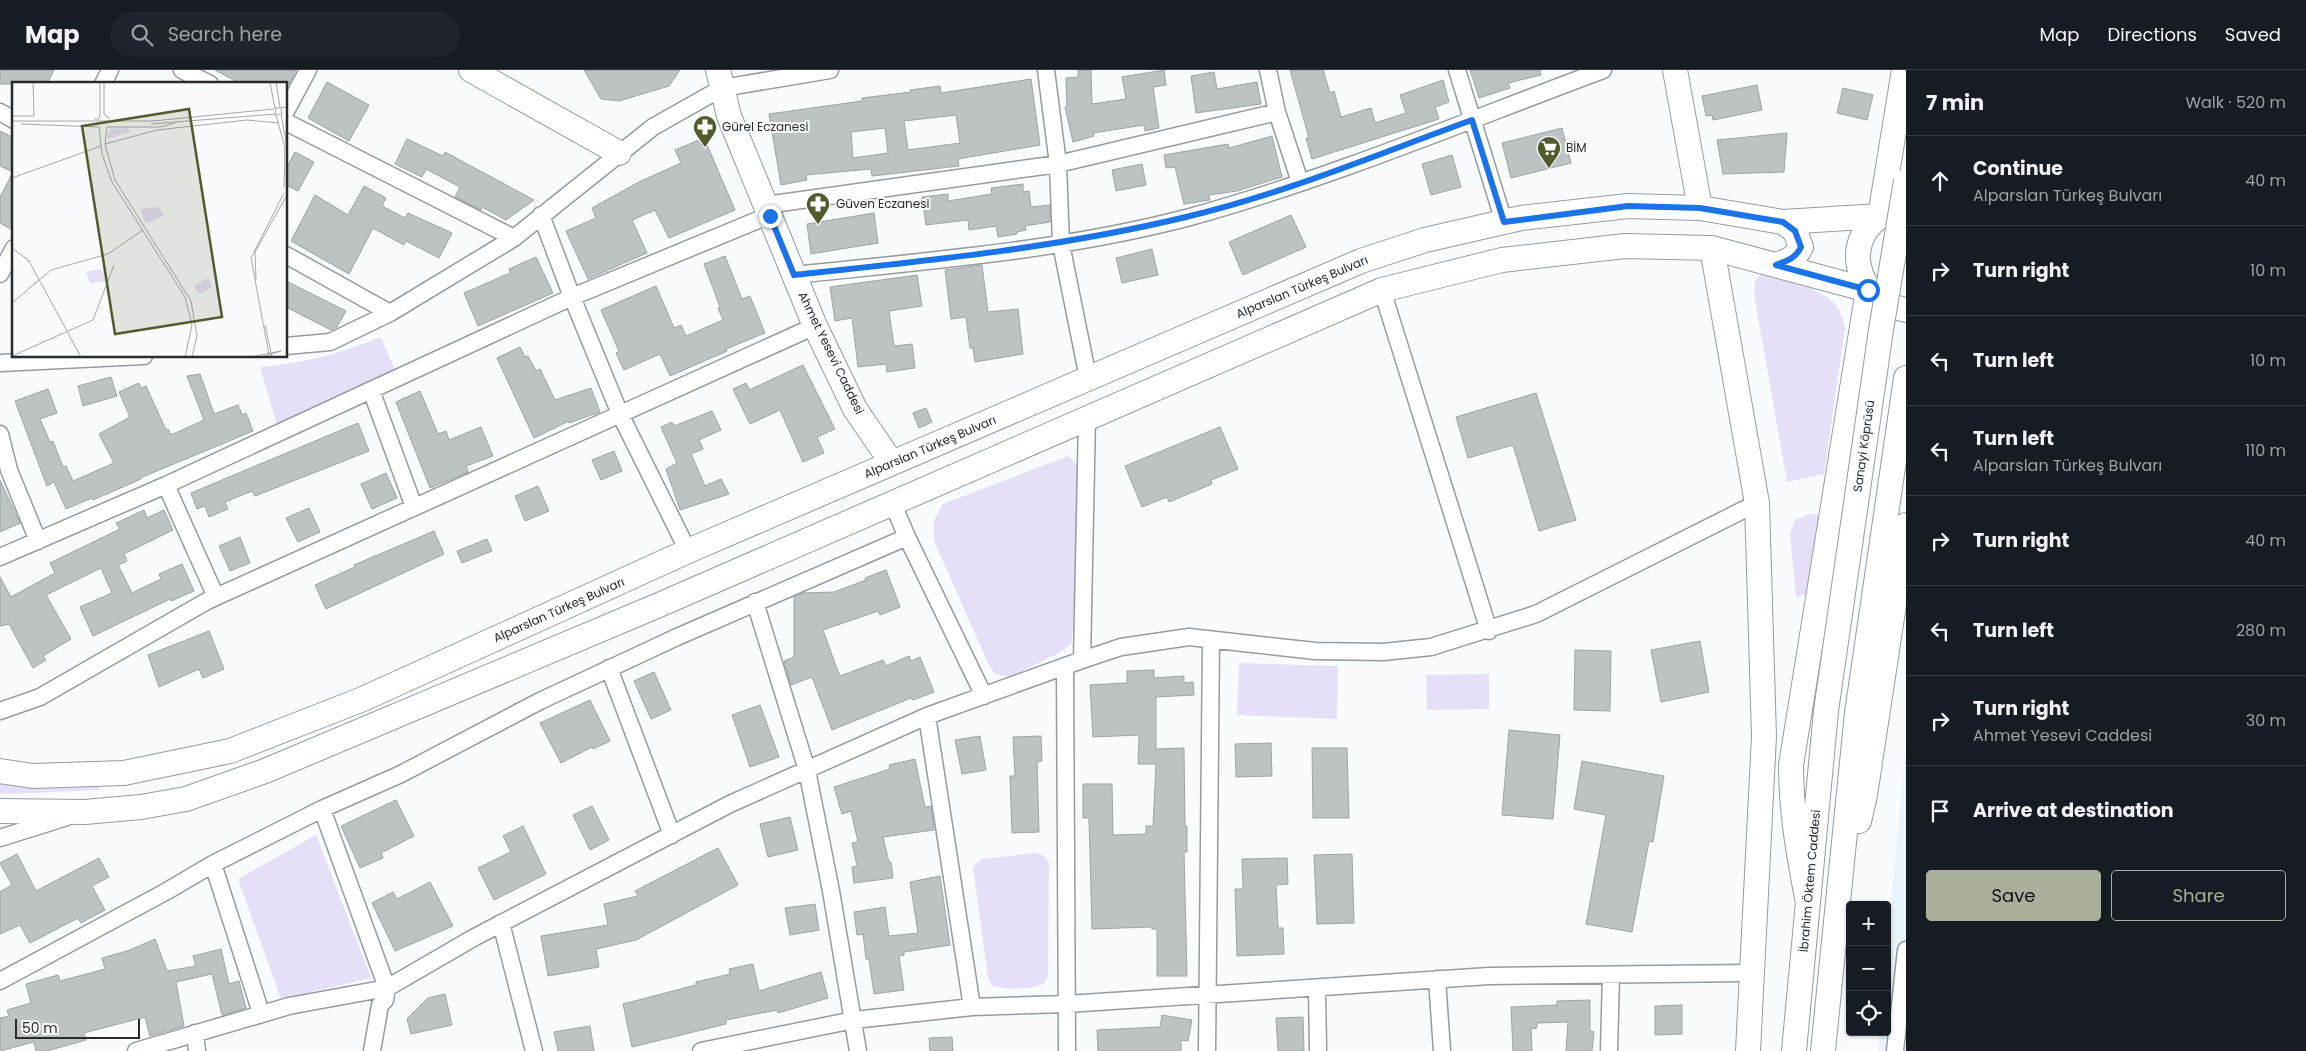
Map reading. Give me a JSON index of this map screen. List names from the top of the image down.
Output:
{
  "streets": {
    "main road": [
      "Alparslan Türkeş Bulvarı",
      "Ahmet Yesevi Caddesi",
      "Sanayi Köprüsü",
      "İbrahim Öktem Caddesi"
    ]
  },
  "crossings": [
    ["Alparslan Türkeş Bulvarı", "Ahmet Yesevi Caddesi"],
    ["Sanayi Köprüsü", "İbrahim Öktem Caddesi"]
  ],
  "places": {
    "pharmacy": ["Gürel Eczanesi", "Güven Eczanesi"],
    "supermarket": ["BİM"]
  },
  "scale_bar": "50 m",
  "page": {
    "header": "Map",
    "search": "Search here",
    "nav": ["Map", "Directions", "Saved"],
    "heading": ["7 min", "Walk · 520 m"],
    "list": [
      ["Continue", "Alparslan Türkeş Bulvarı", "40 m"],
      ["Turn right", "10 m"],
      ["Turn left", "10 m"],
      ["Turn left", "Alparslan Türkeş Bulvarı", "110 m"],
      ["Turn right", "40 m"],
      ["Turn left", "280 m"],
      ["Turn right", "Ahmet Yesevi Caddesi", "30 m"],
      "Arrive at destination"
    ],
    "buttons": ["Save", "Share"],
    "map_buttons": ["+", "−"],
    "scale": "50 m"
  }
}
